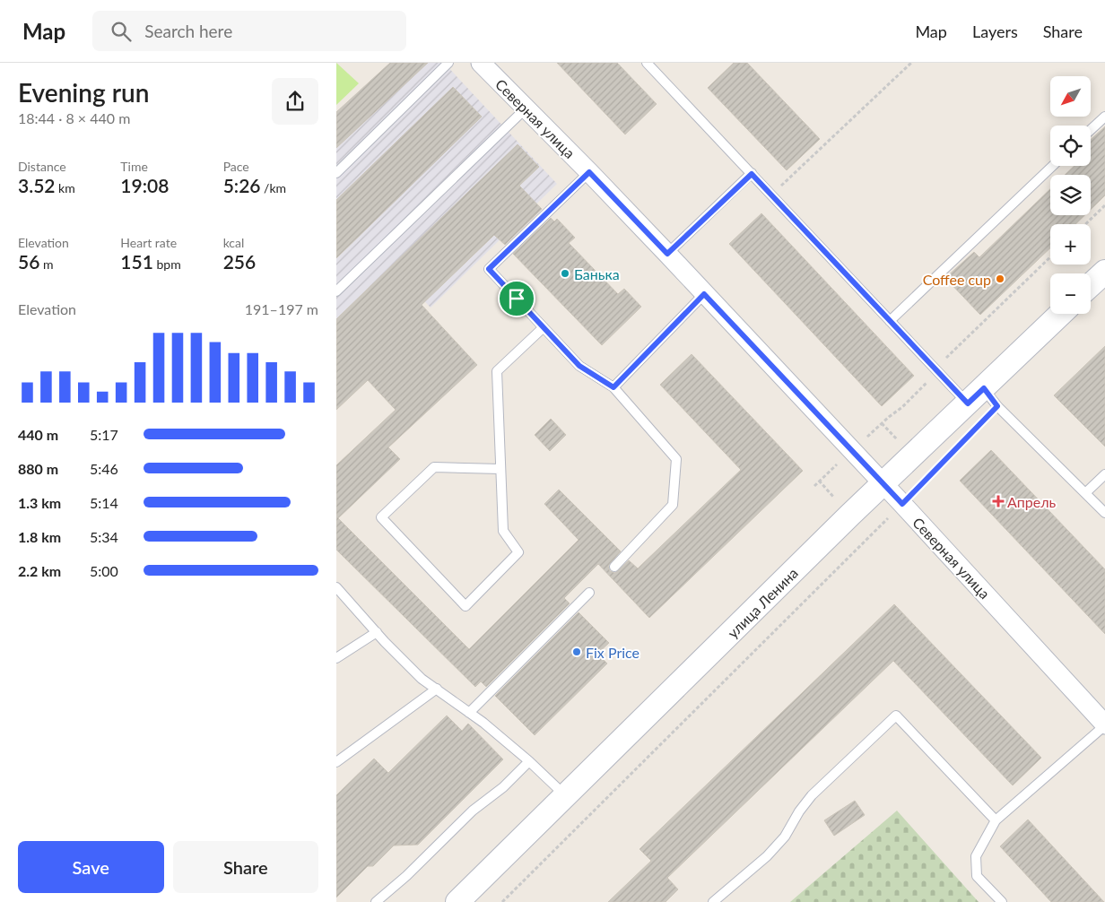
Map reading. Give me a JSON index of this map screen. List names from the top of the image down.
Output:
{
  "streets": {
    "street": ["Северная улица", "улица Ленина"]
  },
  "crossings": [
    ["Северная улица", "улица Ленина"]
  ],
  "places": {
    "other": ["Банька", "Coffee cup", "Fix Price"],
    "health": ["Апрель"]
  },
  "north": "bottom left",
  "page": {
    "header": "Map",
    "search": "Search here",
    "nav": ["Map", "Layers", "Share"],
    "heading": ["Evening run", "18:44 · 8 × 440 m"],
    "map_buttons": ["+", "−"],
    "stats": [
      ["Distance", "3.52 km"],
      ["Time", "19:08"],
      ["Pace", "5:26 /km"],
      ["Elevation", "56 m"],
      ["Heart rate", "151 bpm"],
      ["kcal", "256"]
    ],
    "chart": ["Elevation", "191–197 m"],
    "list": [
      {
        "name": "440 m",
        "note": "5:17"
      },
      {
        "name": "880 m",
        "note": "5:46"
      },
      {
        "name": "1.3 km",
        "note": "5:14"
      },
      {
        "name": "1.8 km",
        "note": "5:34"
      },
      {
        "name": "2.2 km",
        "note": "5:00"
      }
    ],
    "buttons": ["Save", "Share"]
  }
}
